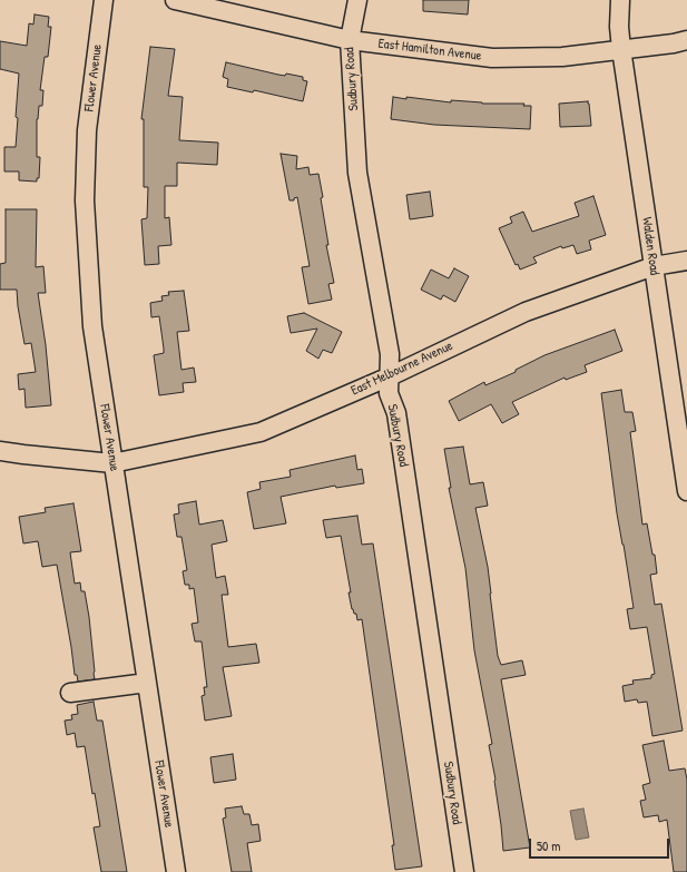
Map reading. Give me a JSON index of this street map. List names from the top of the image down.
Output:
{
  "streets": {
    "street": [
      "East Hamilton Avenue",
      "Flower Avenue",
      "Sudbury Road",
      "Walden Road",
      "East Melbourne Avenue"
    ]
  },
  "crossings": [
    ["East Hamilton Avenue", "Sudbury Road"],
    ["East Hamilton Avenue", "Walden Road"],
    ["Flower Avenue", "East Melbourne Avenue"],
    ["Sudbury Road", "East Melbourne Avenue"],
    ["Walden Road", "East Melbourne Avenue"]
  ],
  "scale_bar": "50 m"
}
